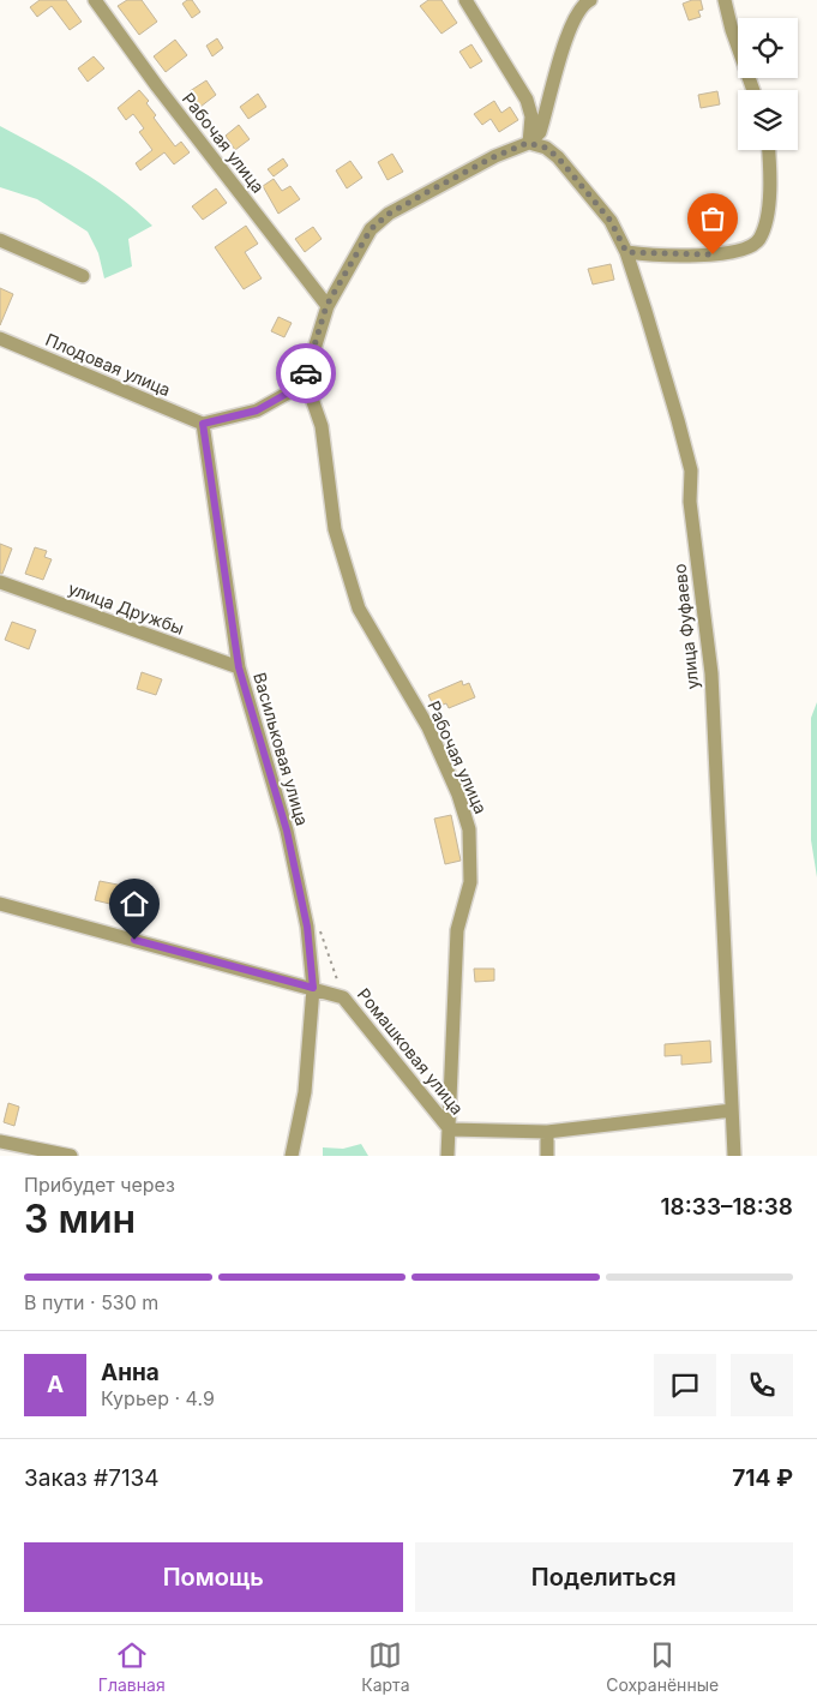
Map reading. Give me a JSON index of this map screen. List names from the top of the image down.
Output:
{
  "streets": {
    "street": [
      "Рабочая улица",
      "Плодовая улица",
      "улица Дружбы",
      "улица Фуфаево",
      "Васильковая улица",
      "Ромашковая улица"
    ]
  },
  "crossings": [
    ["Рабочая улица", "Ромашковая улица"],
    ["Плодовая улица", "Васильковая улица"],
    ["улица Дружбы", "Васильковая улица"],
    ["улица Фуфаево", "Ромашковая улица"],
    ["Васильковая улица", "Ромашковая улица"]
  ],
  "page": {
    "heading": ["3 мин", "Прибудет через", "18:33–18:38"],
    "panel": [
      "Анна",
      "Курьер · 4.9",
      "Заказ #7134",
      "714 ₽"
    ],
    "bar": "В пути · 530 m",
    "round": "А",
    "buttons": ["Помощь", "Поделиться"],
    "tabs": ["Главная", "Карта", "Сохранённые"]
  }
}
